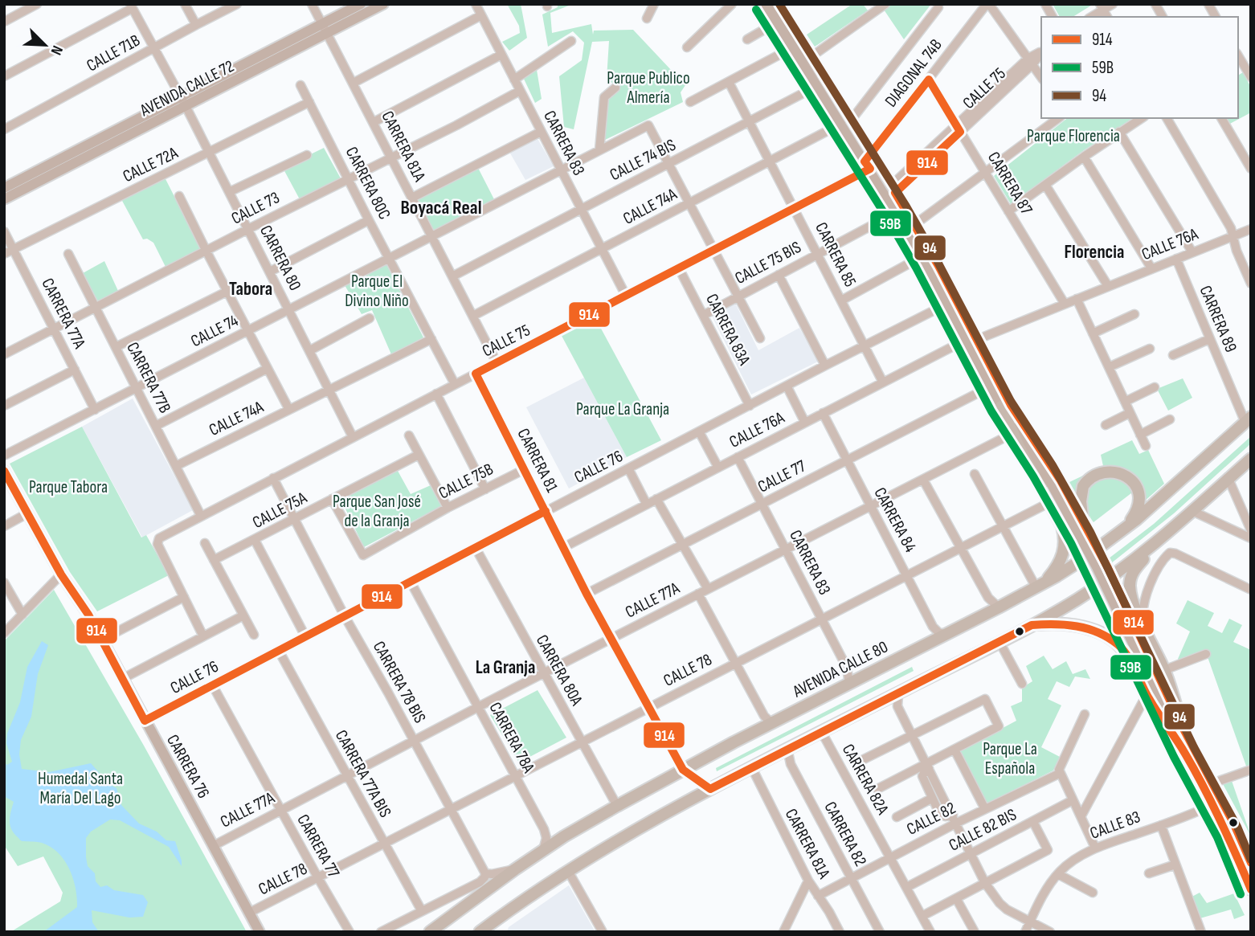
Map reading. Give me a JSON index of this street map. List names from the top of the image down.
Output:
{
  "streets": {
    "highway": ["AVENIDA CALLE 80"],
    "main road": ["AVENIDA CALLE 72", "CARRERA 76"],
    "street": [
      "CALLE 71B",
      "DIAGONAL 74B",
      "CALLE 75",
      "CARRERA 83",
      "CARRERA 81A",
      "CALLE 74 BIS",
      "CALLE 72A",
      "CARRERA 80C",
      "CARRERA 87",
      "CALLE 74A",
      "CALLE 73",
      "CALLE 76A",
      "CARRERA 85",
      "CARRERA 80",
      "CALLE 75 BIS",
      "CARRERA 77A",
      "CARRERA 89",
      "CARRERA 83A",
      "CALLE 74",
      "CARRERA 77B",
      "CARRERA 81",
      "CALLE 76",
      "CALLE 77",
      "CALLE 75B",
      "CALLE 75A",
      "CARRERA 84",
      "CALLE 77A",
      "CARRERA 80A",
      "CALLE 78",
      "CARRERA 78 BIS",
      "CARRERA 78A",
      "CARRERA 77A BIS",
      "CARRERA 82A",
      "CALLE 82",
      "CALLE 83",
      "CALLE 82 BIS",
      "CARRERA 82",
      "CARRERA 77"
    ]
  },
  "crossings": [
    ["CALLE 71B", "CARRERA 80"],
    ["DIAGONAL 74B", "CALLE 75"],
    ["DIAGONAL 74B", "CARRERA 87"],
    ["AVENIDA CALLE 72", "CARRERA 81A"],
    ["AVENIDA CALLE 72", "CARRERA 80"],
    ["CALLE 75", "CARRERA 83"],
    ["CALLE 75", "CARRERA 81A"],
    ["CALLE 75", "CARRERA 80C"],
    ["CALLE 75", "CARRERA 87"],
    ["CALLE 75", "CARRERA 85"],
    ["CALLE 75", "CARRERA 80"],
    ["CALLE 75", "CARRERA 83A"],
    ["CALLE 75", "CARRERA 77B"],
    ["CALLE 75", "CARRERA 81"],
    ["CALLE 75", "CARRERA 78 BIS"],
    ["CARRERA 83", "CALLE 74 BIS"],
    ["CARRERA 83", "CALLE 74A"],
    ["CARRERA 83", "CALLE 73"],
    ["CARRERA 83", "CALLE 76A"],
    ["CARRERA 83", "CALLE 74"],
    ["CARRERA 83", "CALLE 77"],
    ["CARRERA 83", "CALLE 77A"],
    ["CARRERA 83", "AVENIDA CALLE 80"],
    ["CARRERA 83", "CALLE 78"],
    ["CARRERA 81A", "CALLE 74 BIS"],
    ["CARRERA 81A", "CALLE 74A"],
    ["CARRERA 81A", "CALLE 73"],
    ["CARRERA 81A", "CALLE 74"],
    ["CARRERA 81A", "CALLE 82"],
    ["CALLE 74 BIS", "CARRERA 85"],
    ["CALLE 74 BIS", "CALLE 74"],
    ["CALLE 72A", "CARRERA 80C"],
    ["CALLE 72A", "CARRERA 80"],
    ["CALLE 72A", "CARRERA 77A"],
    ["CARRERA 80C", "CALLE 74A"],
    ["CARRERA 80C", "CALLE 73"],
    ["CARRERA 80C", "CALLE 74"],
    ["CARRERA 87", "CALLE 76A"],
    ["CALLE 74A", "CARRERA 85"],
    ["CALLE 74A", "CARRERA 80"],
    ["CALLE 74A", "CARRERA 77B"],
    ["CALLE 73", "CARRERA 80"],
    ["CALLE 73", "CARRERA 77A"],
    ["CALLE 73", "CARRERA 77B"],
    ["CALLE 76A", "CARRERA 85"],
    ["CALLE 76A", "CARRERA 89"],
    ["CALLE 76A", "CARRERA 81"],
    ["CALLE 76A", "CARRERA 84"],
    ["CARRERA 85", "CALLE 75 BIS"],
    ["CARRERA 85", "CALLE 76"],
    ["CARRERA 80", "CALLE 74"],
    ["CALLE 75 BIS", "CARRERA 83A"],
    ["CARRERA 77A", "CALLE 74"],
    ["CARRERA 89", "AVENIDA CALLE 80"],
    ["CARRERA 83A", "CALLE 76"],
    ["CALLE 74", "CARRERA 77B"],
    ["CARRERA 81", "CALLE 76"],
    ["CARRERA 81", "CALLE 77"],
    ["CARRERA 81", "CALLE 75B"],
    ["CARRERA 81", "CALLE 77A"],
    ["CARRERA 81", "AVENIDA CALLE 80"],
    ["CARRERA 81", "CALLE 78"],
    ["CALLE 76", "CARRERA 80A"],
    ["CALLE 76", "CARRERA 78 BIS"],
    ["CALLE 76", "CARRERA 78A"],
    ["CALLE 76", "CARRERA 76"],
    ["CALLE 76", "CARRERA 77A BIS"],
    ["CALLE 76", "CARRERA 77"],
    ["CALLE 77", "CARRERA 84"],
    ["CALLE 75B", "CALLE 75A"],
    ["CALLE 75A", "CARRERA 78 BIS"],
    ["CARRERA 84", "CALLE 77A"],
    ["CARRERA 84", "AVENIDA CALLE 80"],
    ["CARRERA 84", "CALLE 78"],
    ["CALLE 77A", "CARRERA 80A"],
    ["CALLE 77A", "CARRERA 78 BIS"],
    ["CALLE 77A", "CARRERA 78A"],
    ["CALLE 77A", "CARRERA 76"],
    ["CALLE 77A", "CARRERA 77A BIS"],
    ["CALLE 77A", "CARRERA 77"],
    ["AVENIDA CALLE 80", "CARRERA 80A"],
    ["AVENIDA CALLE 80", "CARRERA 78A"],
    ["CARRERA 80A", "CALLE 78"],
    ["CALLE 78", "CARRERA 78 BIS"],
    ["CALLE 78", "CARRERA 78A"],
    ["CALLE 78", "CARRERA 76"],
    ["CALLE 78", "CARRERA 77A BIS"],
    ["CALLE 78", "CARRERA 77"],
    ["CARRERA 82A", "CALLE 82"],
    ["CARRERA 82A", "CALLE 82 BIS"],
    ["CALLE 82", "CARRERA 82"]
  ],
  "districts": [
    "Boyacá Real",
    "Florencia",
    "Tabora",
    "La Granja"
  ],
  "parks": [
    "Parque Publico Almería",
    "Parque Florencia",
    "Parque El Divino Niño",
    "Parque La Granja",
    "Parque Tabora",
    "Parque San José de la Granja",
    "Parque La Española",
    "Humedal Santa María Del Lago"
  ],
  "lines": ["transit line 94", "transit line 59B", "transit line 914"],
  "legend": ["914", "59B", "94"],
  "north": "bottom right"
}
